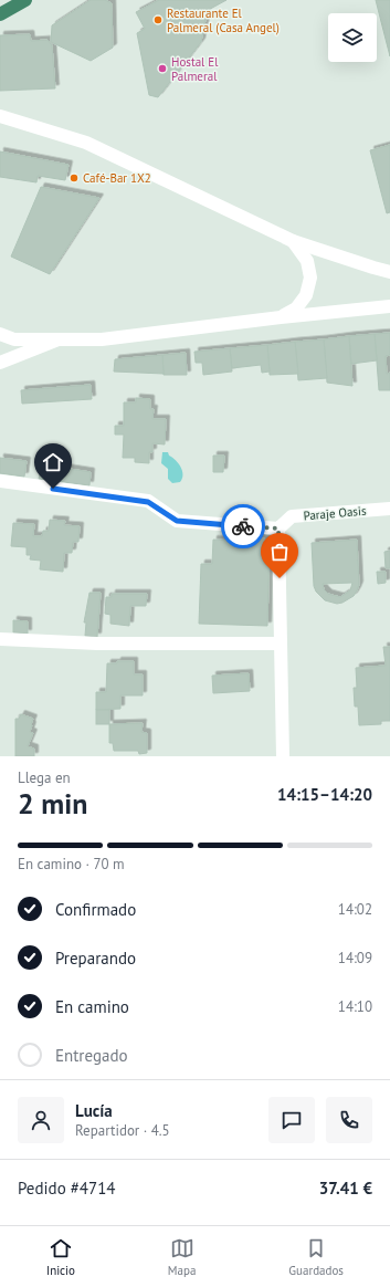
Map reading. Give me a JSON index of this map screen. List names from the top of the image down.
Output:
{
  "streets": {
    "street": ["Paraje Oasis"]
  },
  "places": ["Restaurante El Palmeral (Casa Angel)", "Hostal El Palmeral", "Café-Bar 1X2"],
  "page": {
    "heading": ["2 min", "Llega en", "14:15–14:20"],
    "panel": [
      "Lucía",
      "Repartidor · 4.5",
      "Pedido #4714",
      "37.41 €"
    ],
    "bar": "En camino · 70 m",
    "list": [
      ["Confirmado", "14:02"],
      ["Preparando", "14:09"],
      ["En camino", "14:10"],
      "Entregado"
    ],
    "tabs": ["Inicio", "Mapa", "Guardados"]
  }
}
